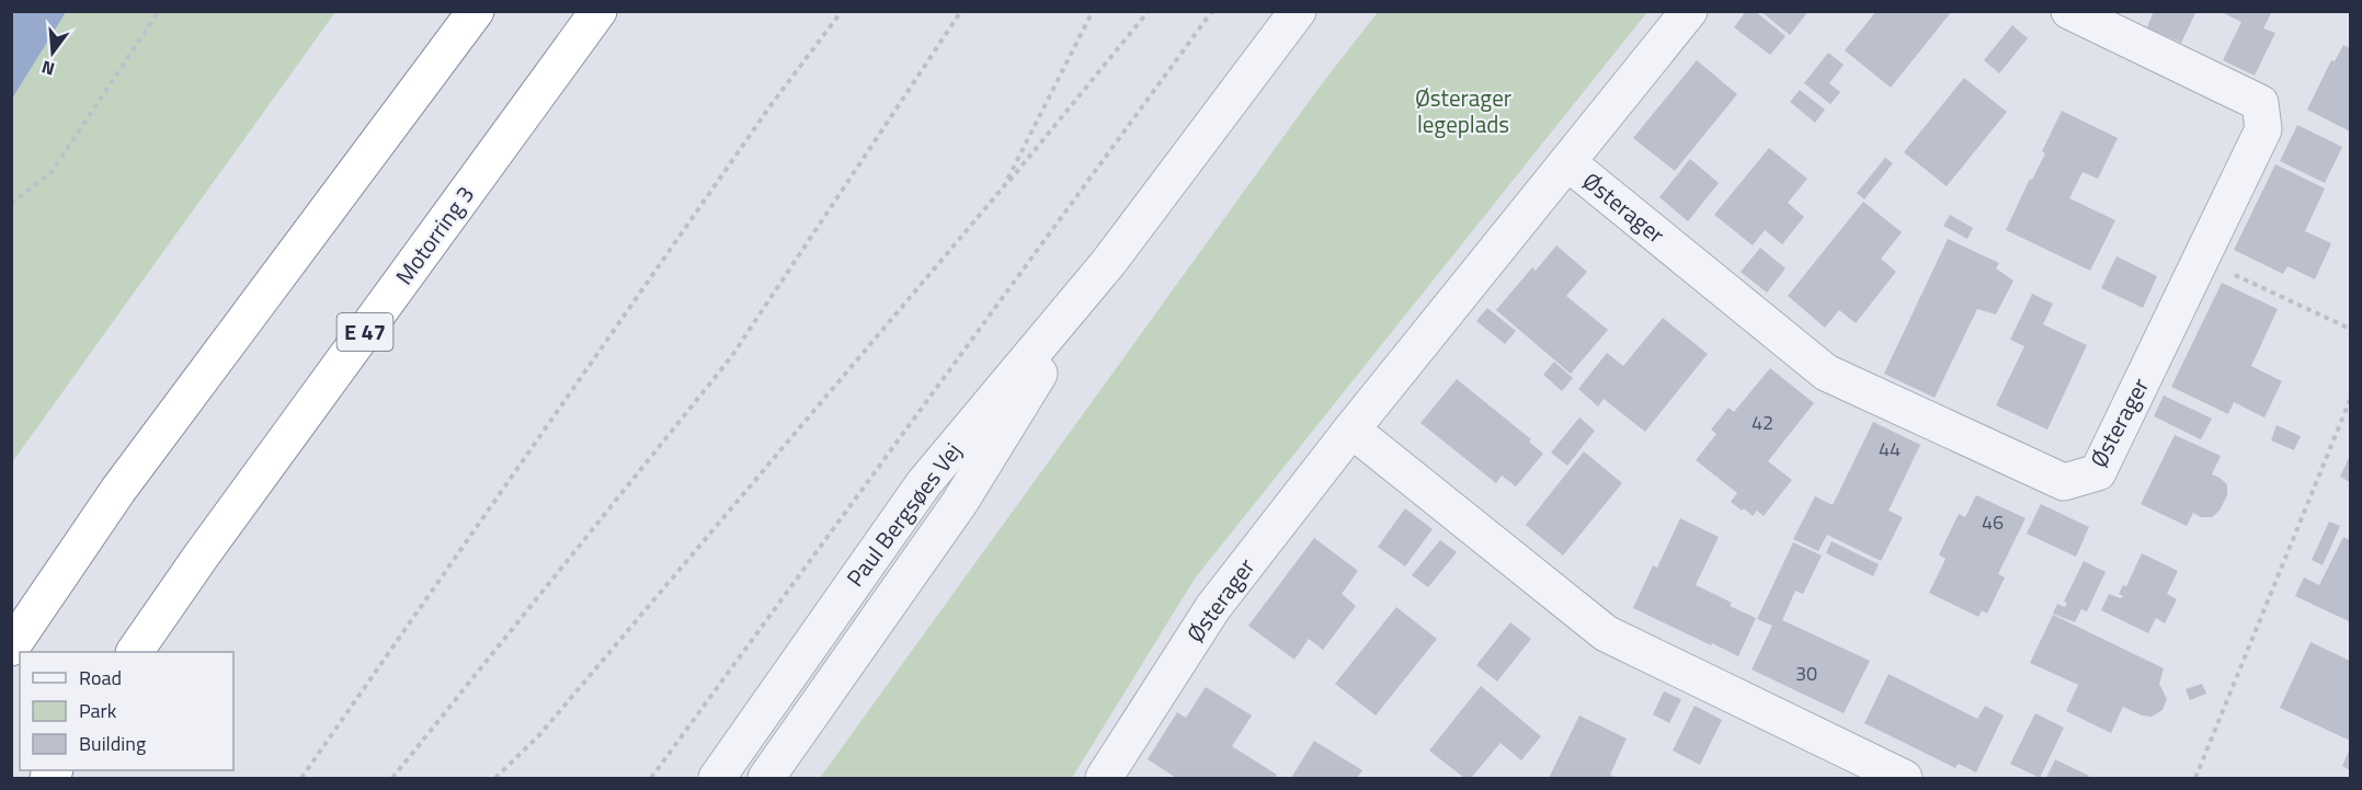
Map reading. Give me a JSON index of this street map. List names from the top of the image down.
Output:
{
  "streets": {
    "highway": ["Motorring 3", "E 47"],
    "street": ["Østerager", "Paul Bergsøes Vej"]
  },
  "parks": ["Østerager legeplads"],
  "house_numbers": [
    "42",
    "44",
    "46",
    "30"
  ],
  "legend": ["Road", "Park", "Building"],
  "north": "bottom"
}
